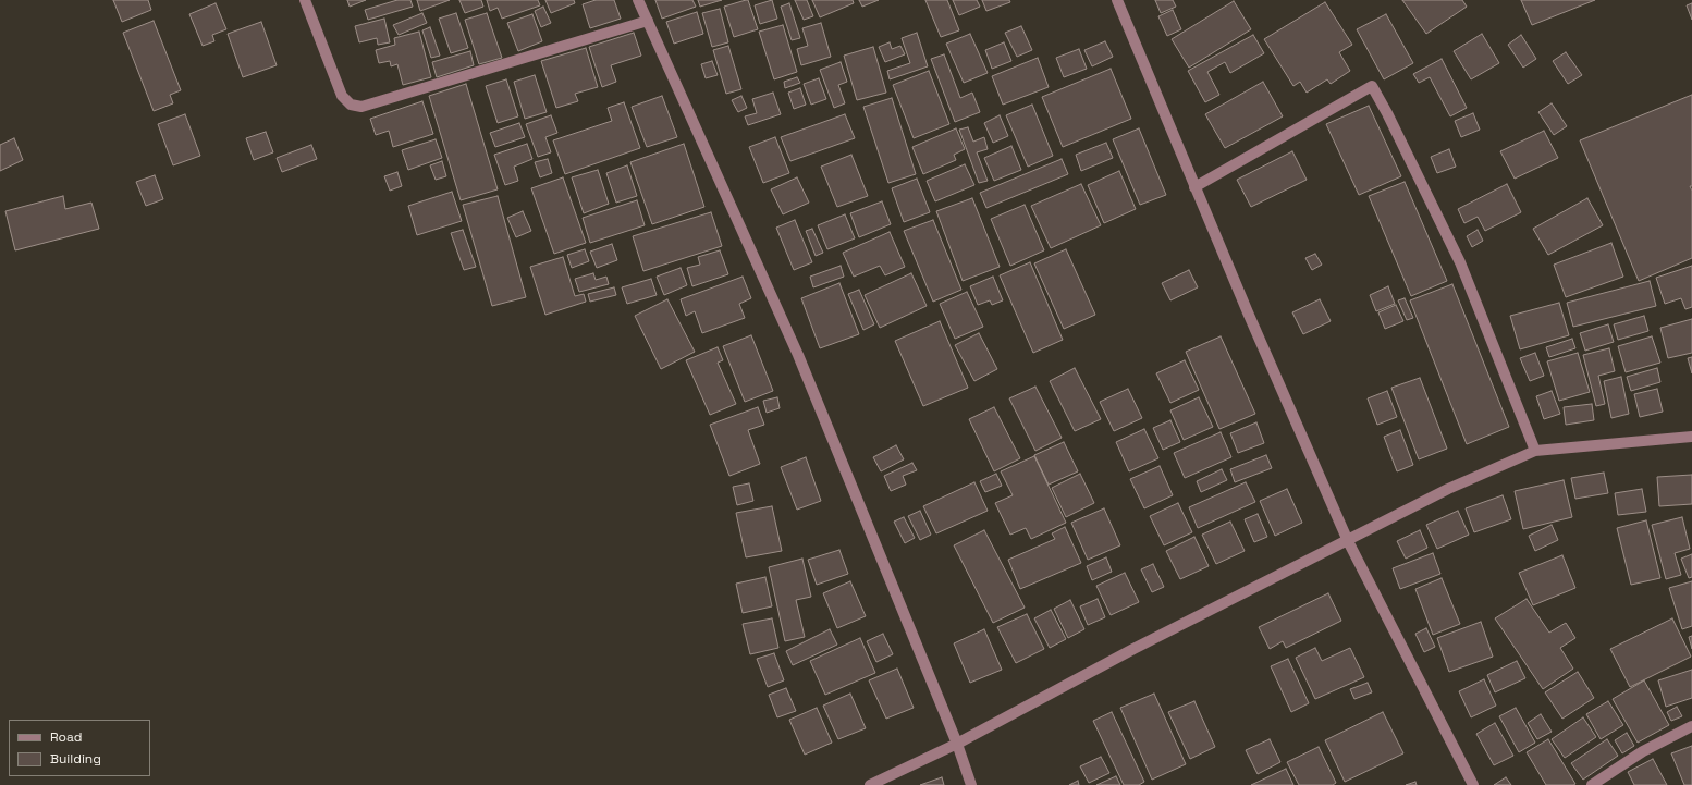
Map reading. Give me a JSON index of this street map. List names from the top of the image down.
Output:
{
  "legend": ["Road", "Building"]
}
